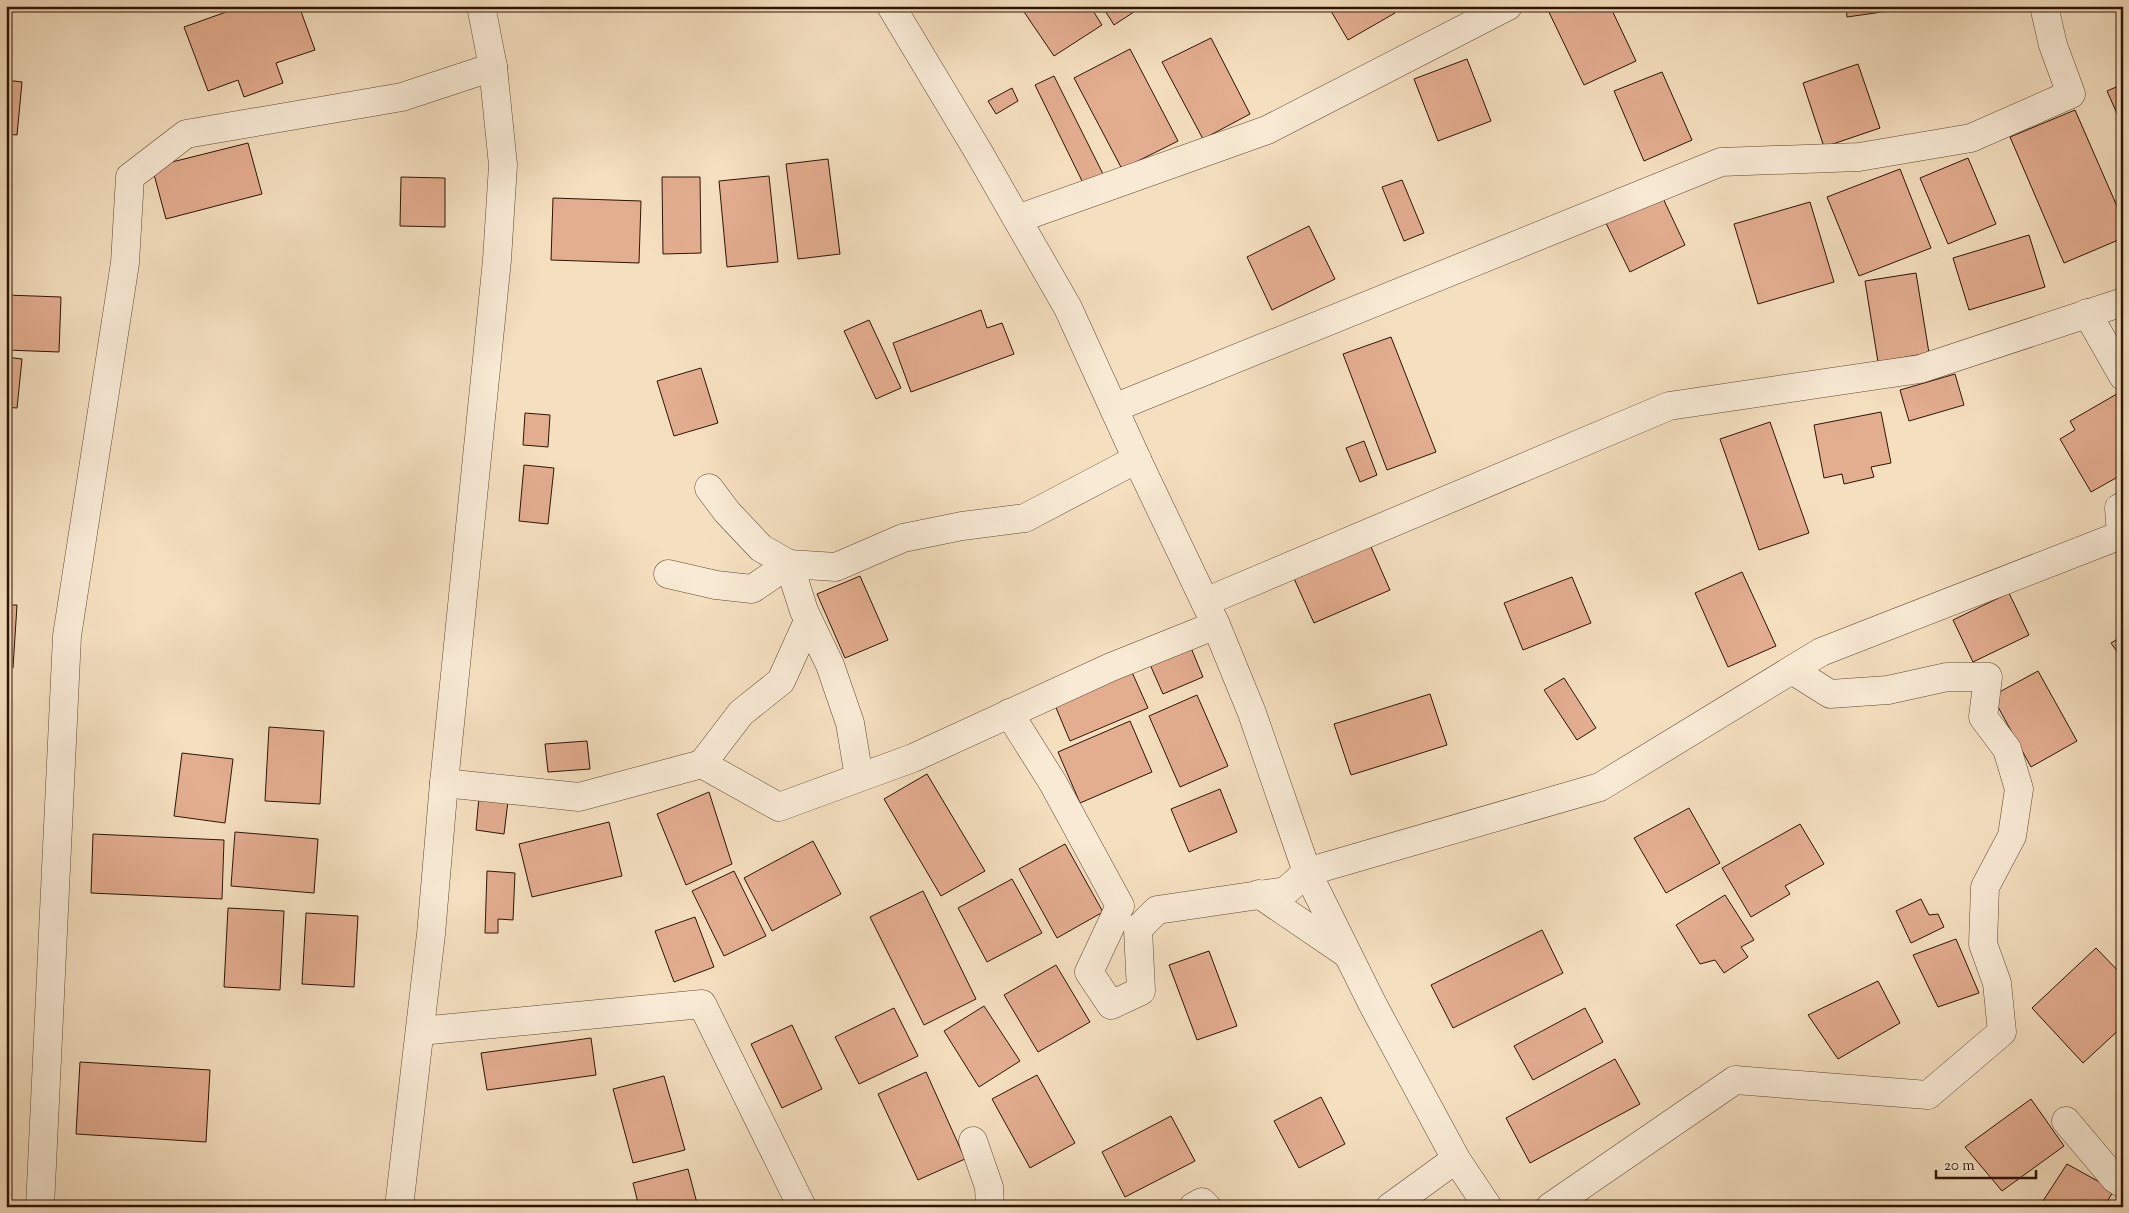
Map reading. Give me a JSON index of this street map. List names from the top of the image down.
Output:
{
  "scale_bar": "20 m"
}
